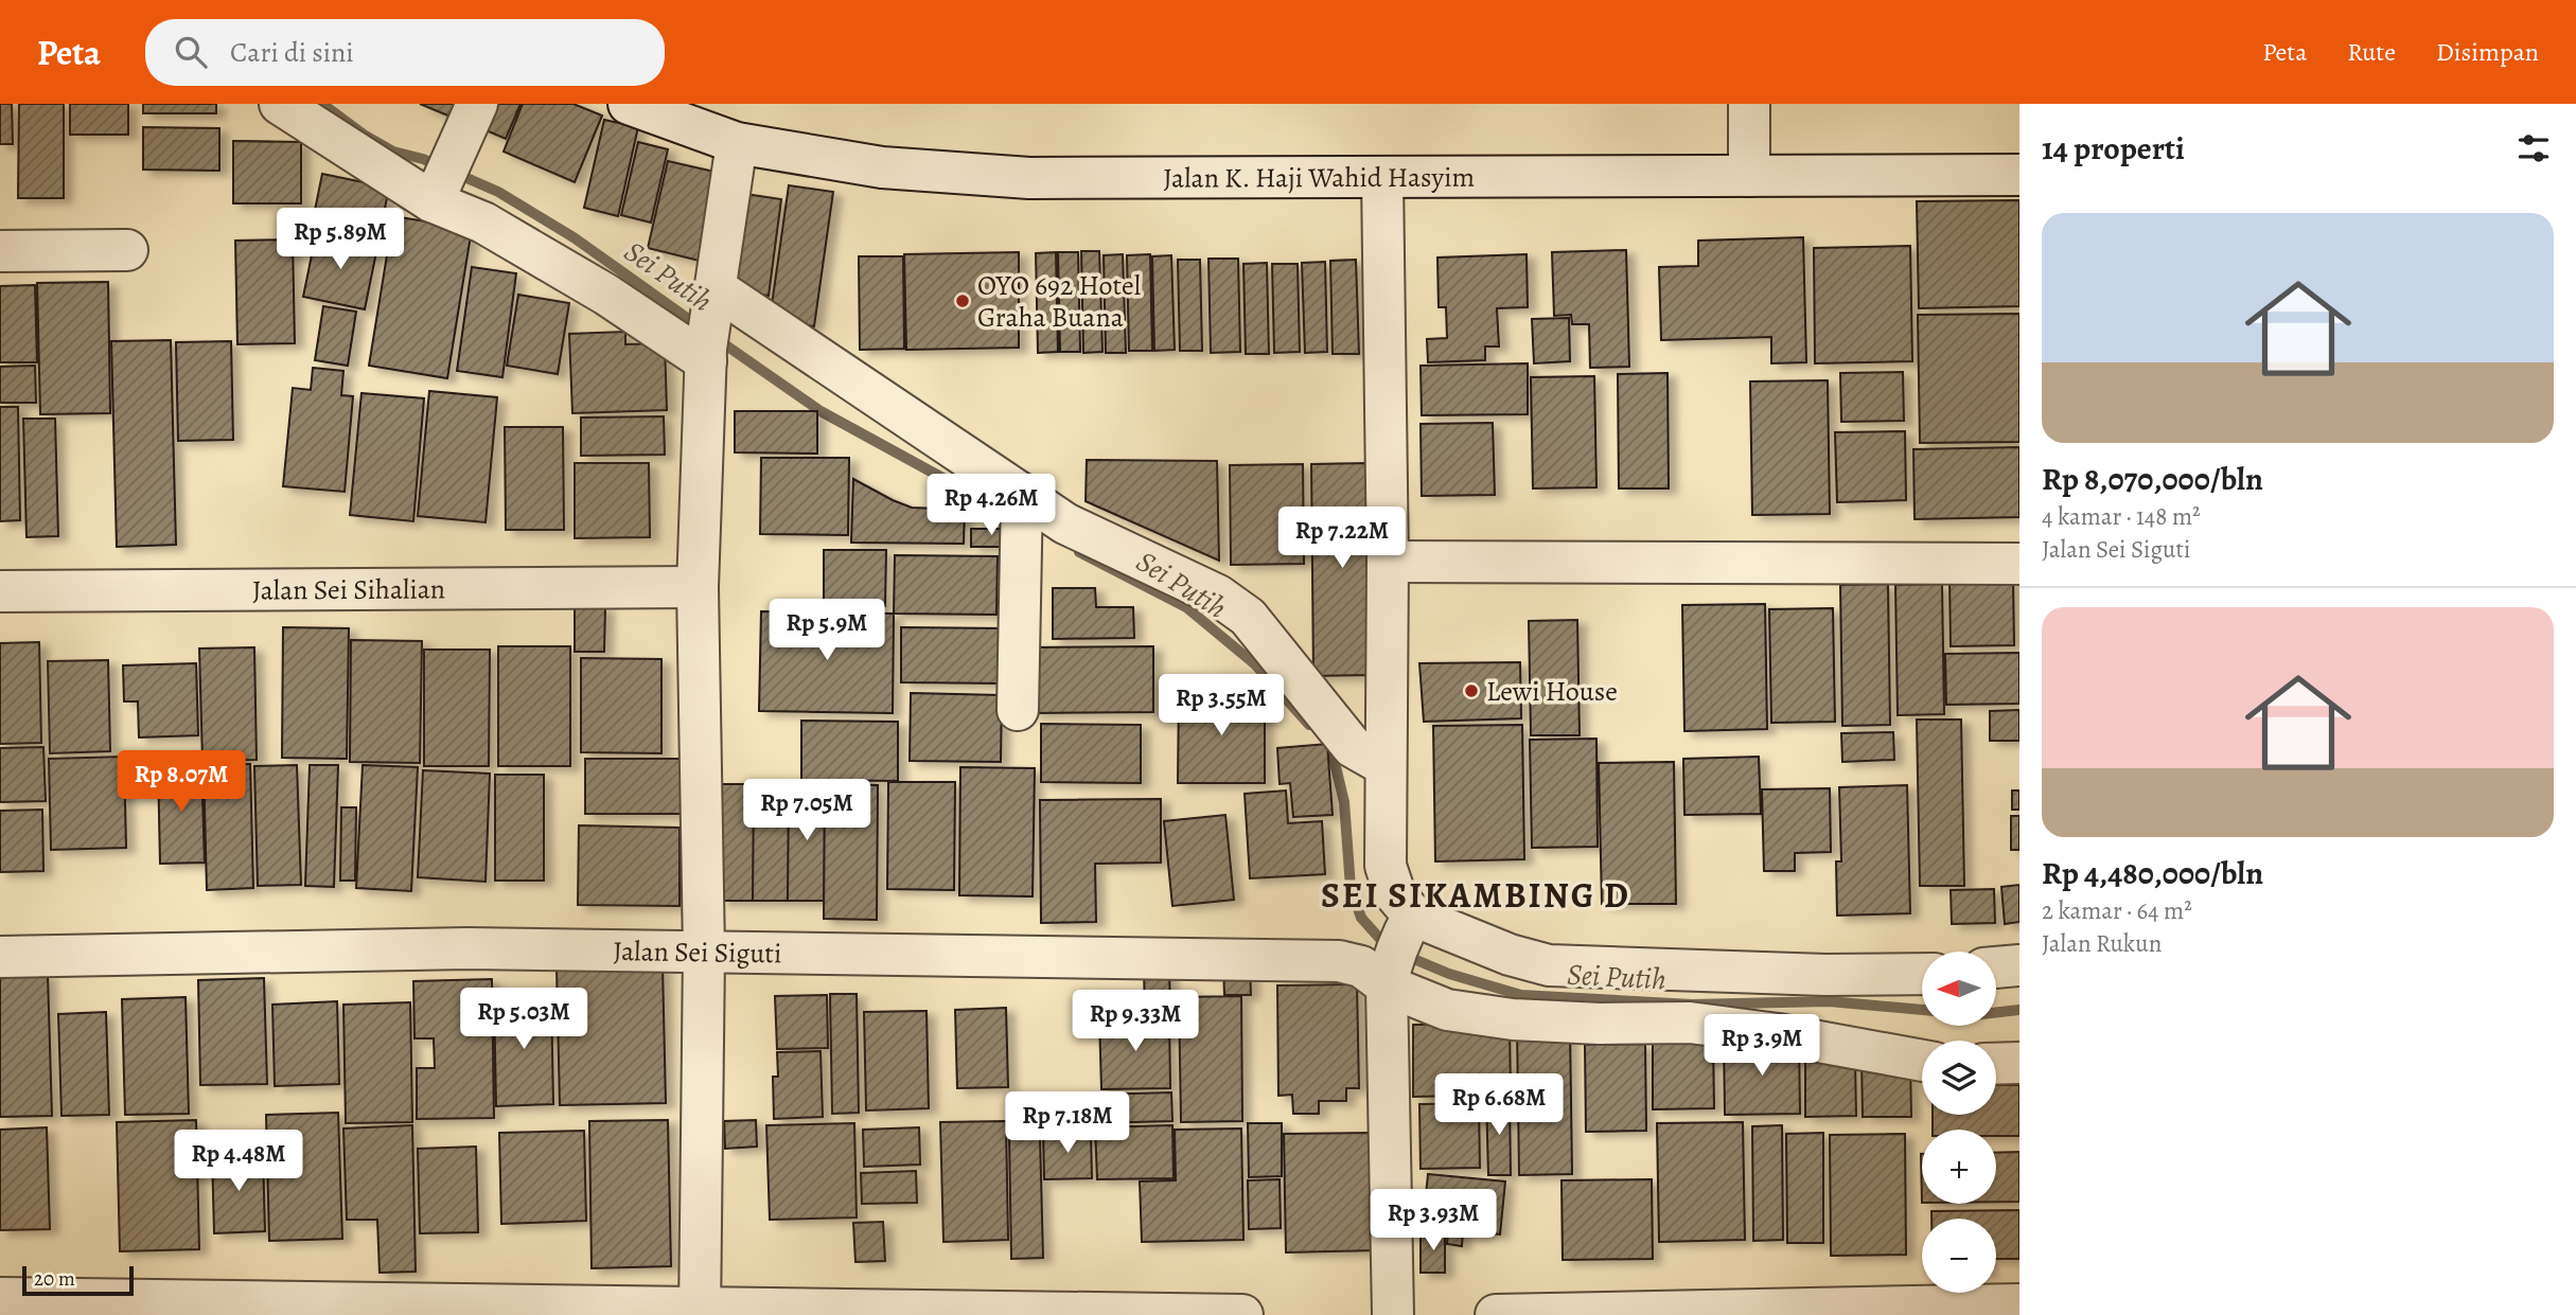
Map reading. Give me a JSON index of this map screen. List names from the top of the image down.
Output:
{
  "streets": {
    "street": ["Jalan K. Haji Wahid Hasyim", "Jalan Sei Sihalian", "Jalan Sei Siguti"]
  },
  "districts": ["SEI SIKAMBING D"],
  "water": ["Sei Putih"],
  "places": ["OYO 692 Hotel Graha Buana", "Lewi House"],
  "scale_bar": "20 m",
  "north": "left",
  "page": {
    "header": "Peta",
    "search": "Cari di sini",
    "nav": ["Peta", "Rute", "Disimpan"],
    "heading": "14 properti",
    "list": [
      {
        "name": "Rp 8,070,000/bln",
        "note": "4 kamar · 148 m² · Jalan Sei Siguti"
      },
      {
        "name": "Rp 4,480,000/bln",
        "note": "2 kamar · 64 m² · Jalan Rukun"
      }
    ],
    "price": [
      "Rp 5.89M",
      "Rp 4.26M",
      "Rp 7.22M",
      "Rp 5.9M",
      "Rp 3.55M",
      "Rp 8.07M",
      "Rp 7.05M",
      "Rp 5.03M",
      "Rp 9.33M",
      "Rp 3.9M",
      "Rp 6.68M",
      "Rp 7.18M",
      "Rp 4.48M",
      "Rp 3.93M"
    ],
    "map_buttons": ["+", "−"],
    "scale": "20 m"
  }
}
